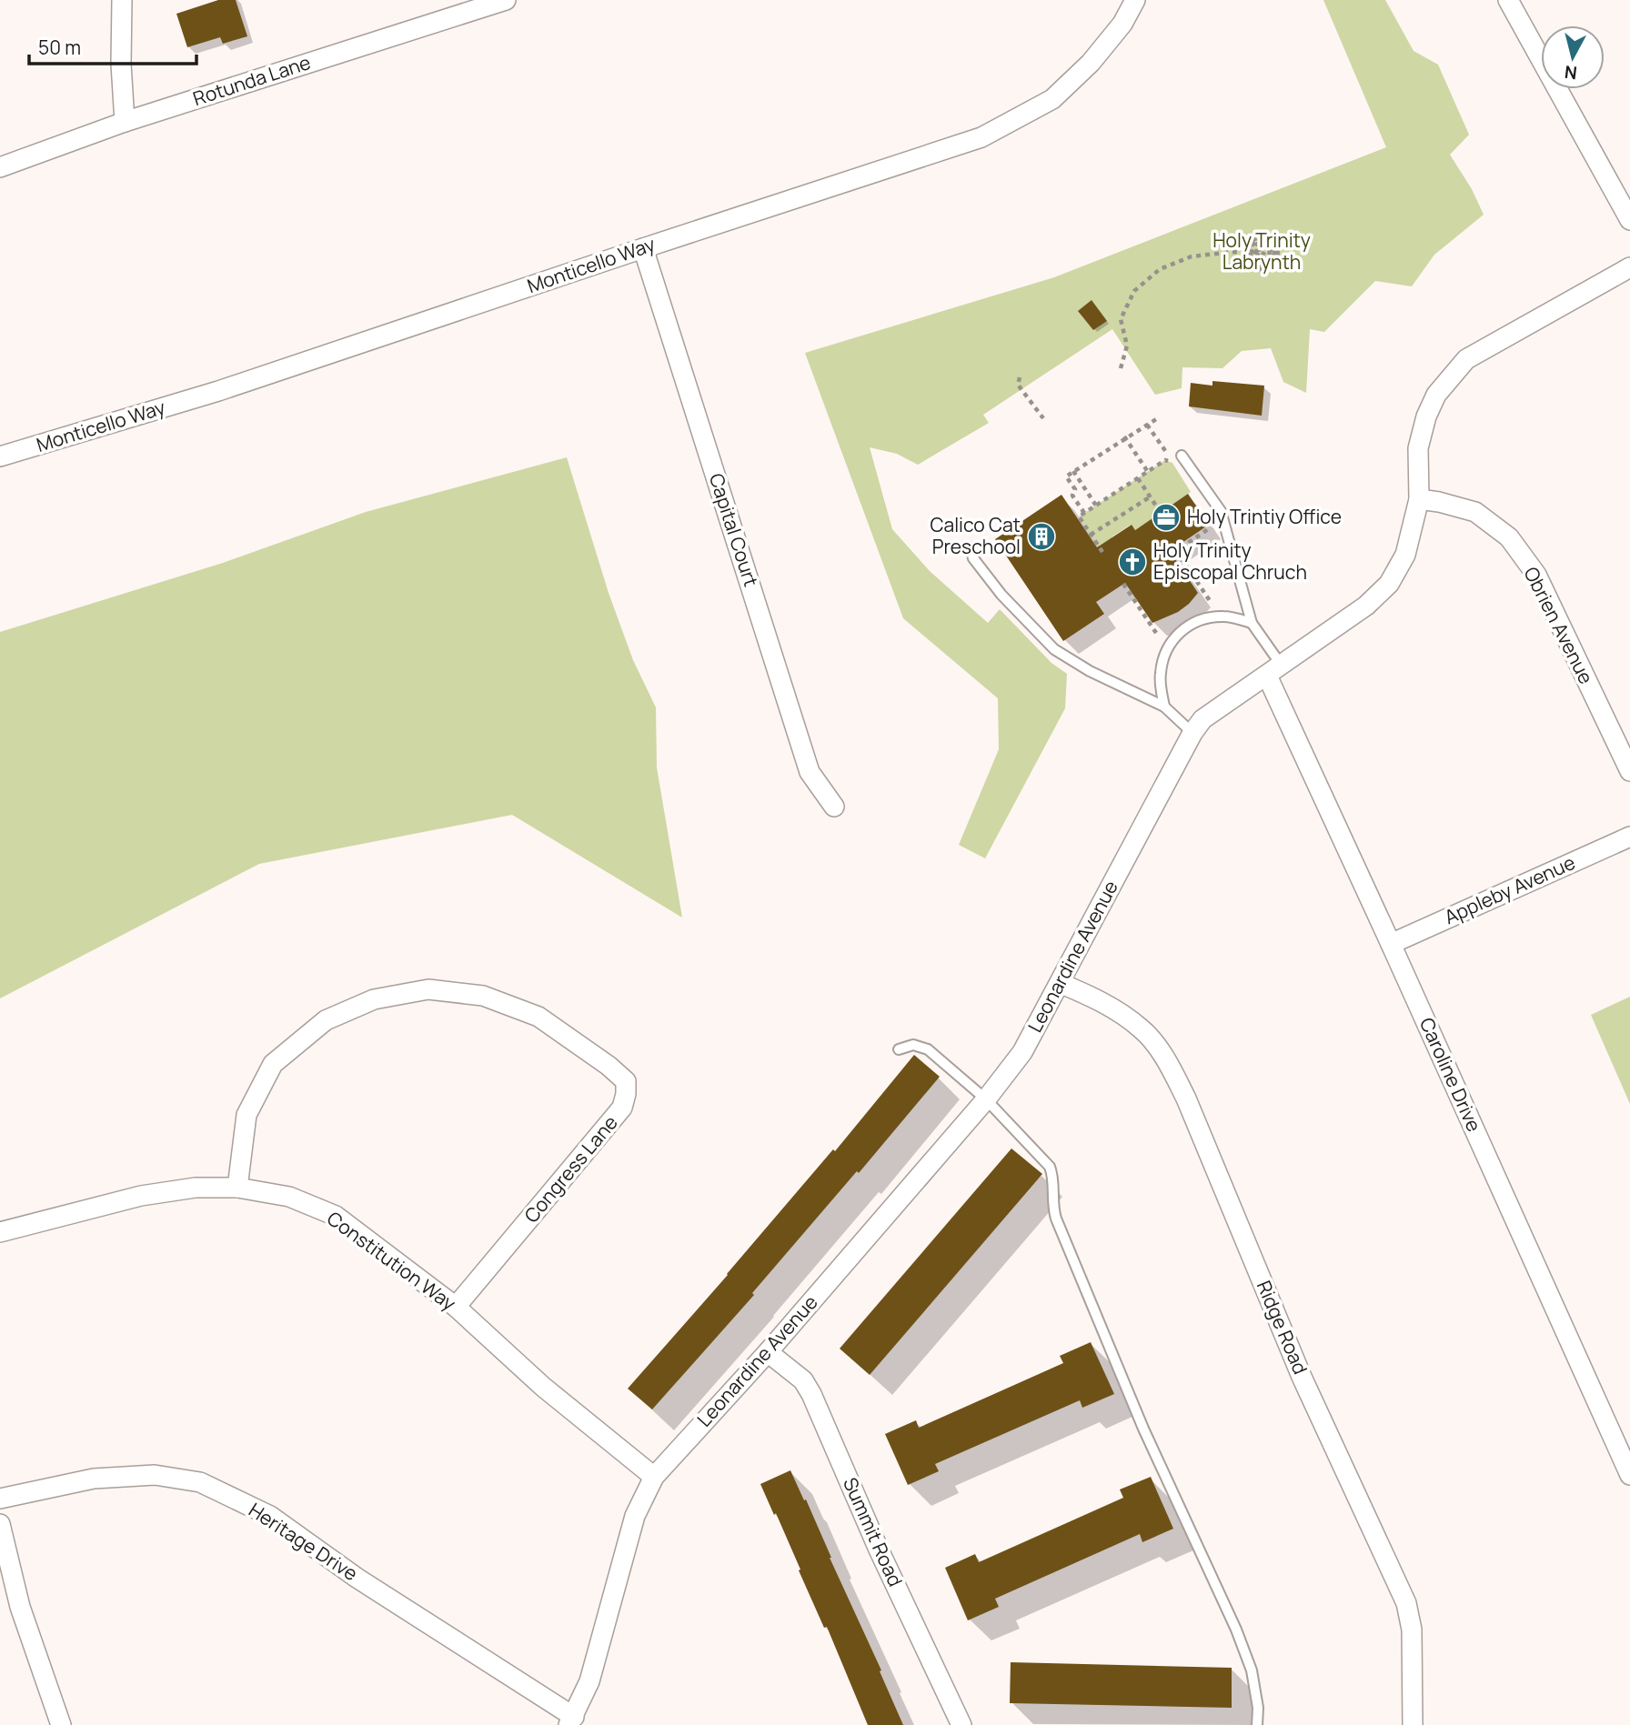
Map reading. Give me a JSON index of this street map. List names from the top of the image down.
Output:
{
  "streets": {
    "street": [
      "Rotunda Lane",
      "Monticello Way",
      "Capital Court",
      "Obrien Avenue",
      "Appleby Avenue",
      "Leonardine Avenue",
      "Caroline Drive",
      "Congress Lane",
      "Constitution Way",
      "Ridge Road",
      "Summit Road",
      "Heritage Drive"
    ]
  },
  "crossings": [
    ["Monticello Way", "Capital Court"],
    ["Obrien Avenue", "Leonardine Avenue"],
    ["Appleby Avenue", "Caroline Drive"],
    ["Leonardine Avenue", "Caroline Drive"],
    ["Leonardine Avenue", "Constitution Way"],
    ["Leonardine Avenue", "Ridge Road"],
    ["Leonardine Avenue", "Summit Road"],
    ["Leonardine Avenue", "Heritage Drive"],
    ["Congress Lane", "Constitution Way"]
  ],
  "parks": ["Holy Trinity Labrynth"],
  "places": {
    "office": ["Holy Trintiy Office"],
    "building": ["Calico Cat Preschool"],
    "church": ["Holy Trinity Episcopal Chruch"]
  },
  "scale_bar": "50 m",
  "north": "bottom"
}
